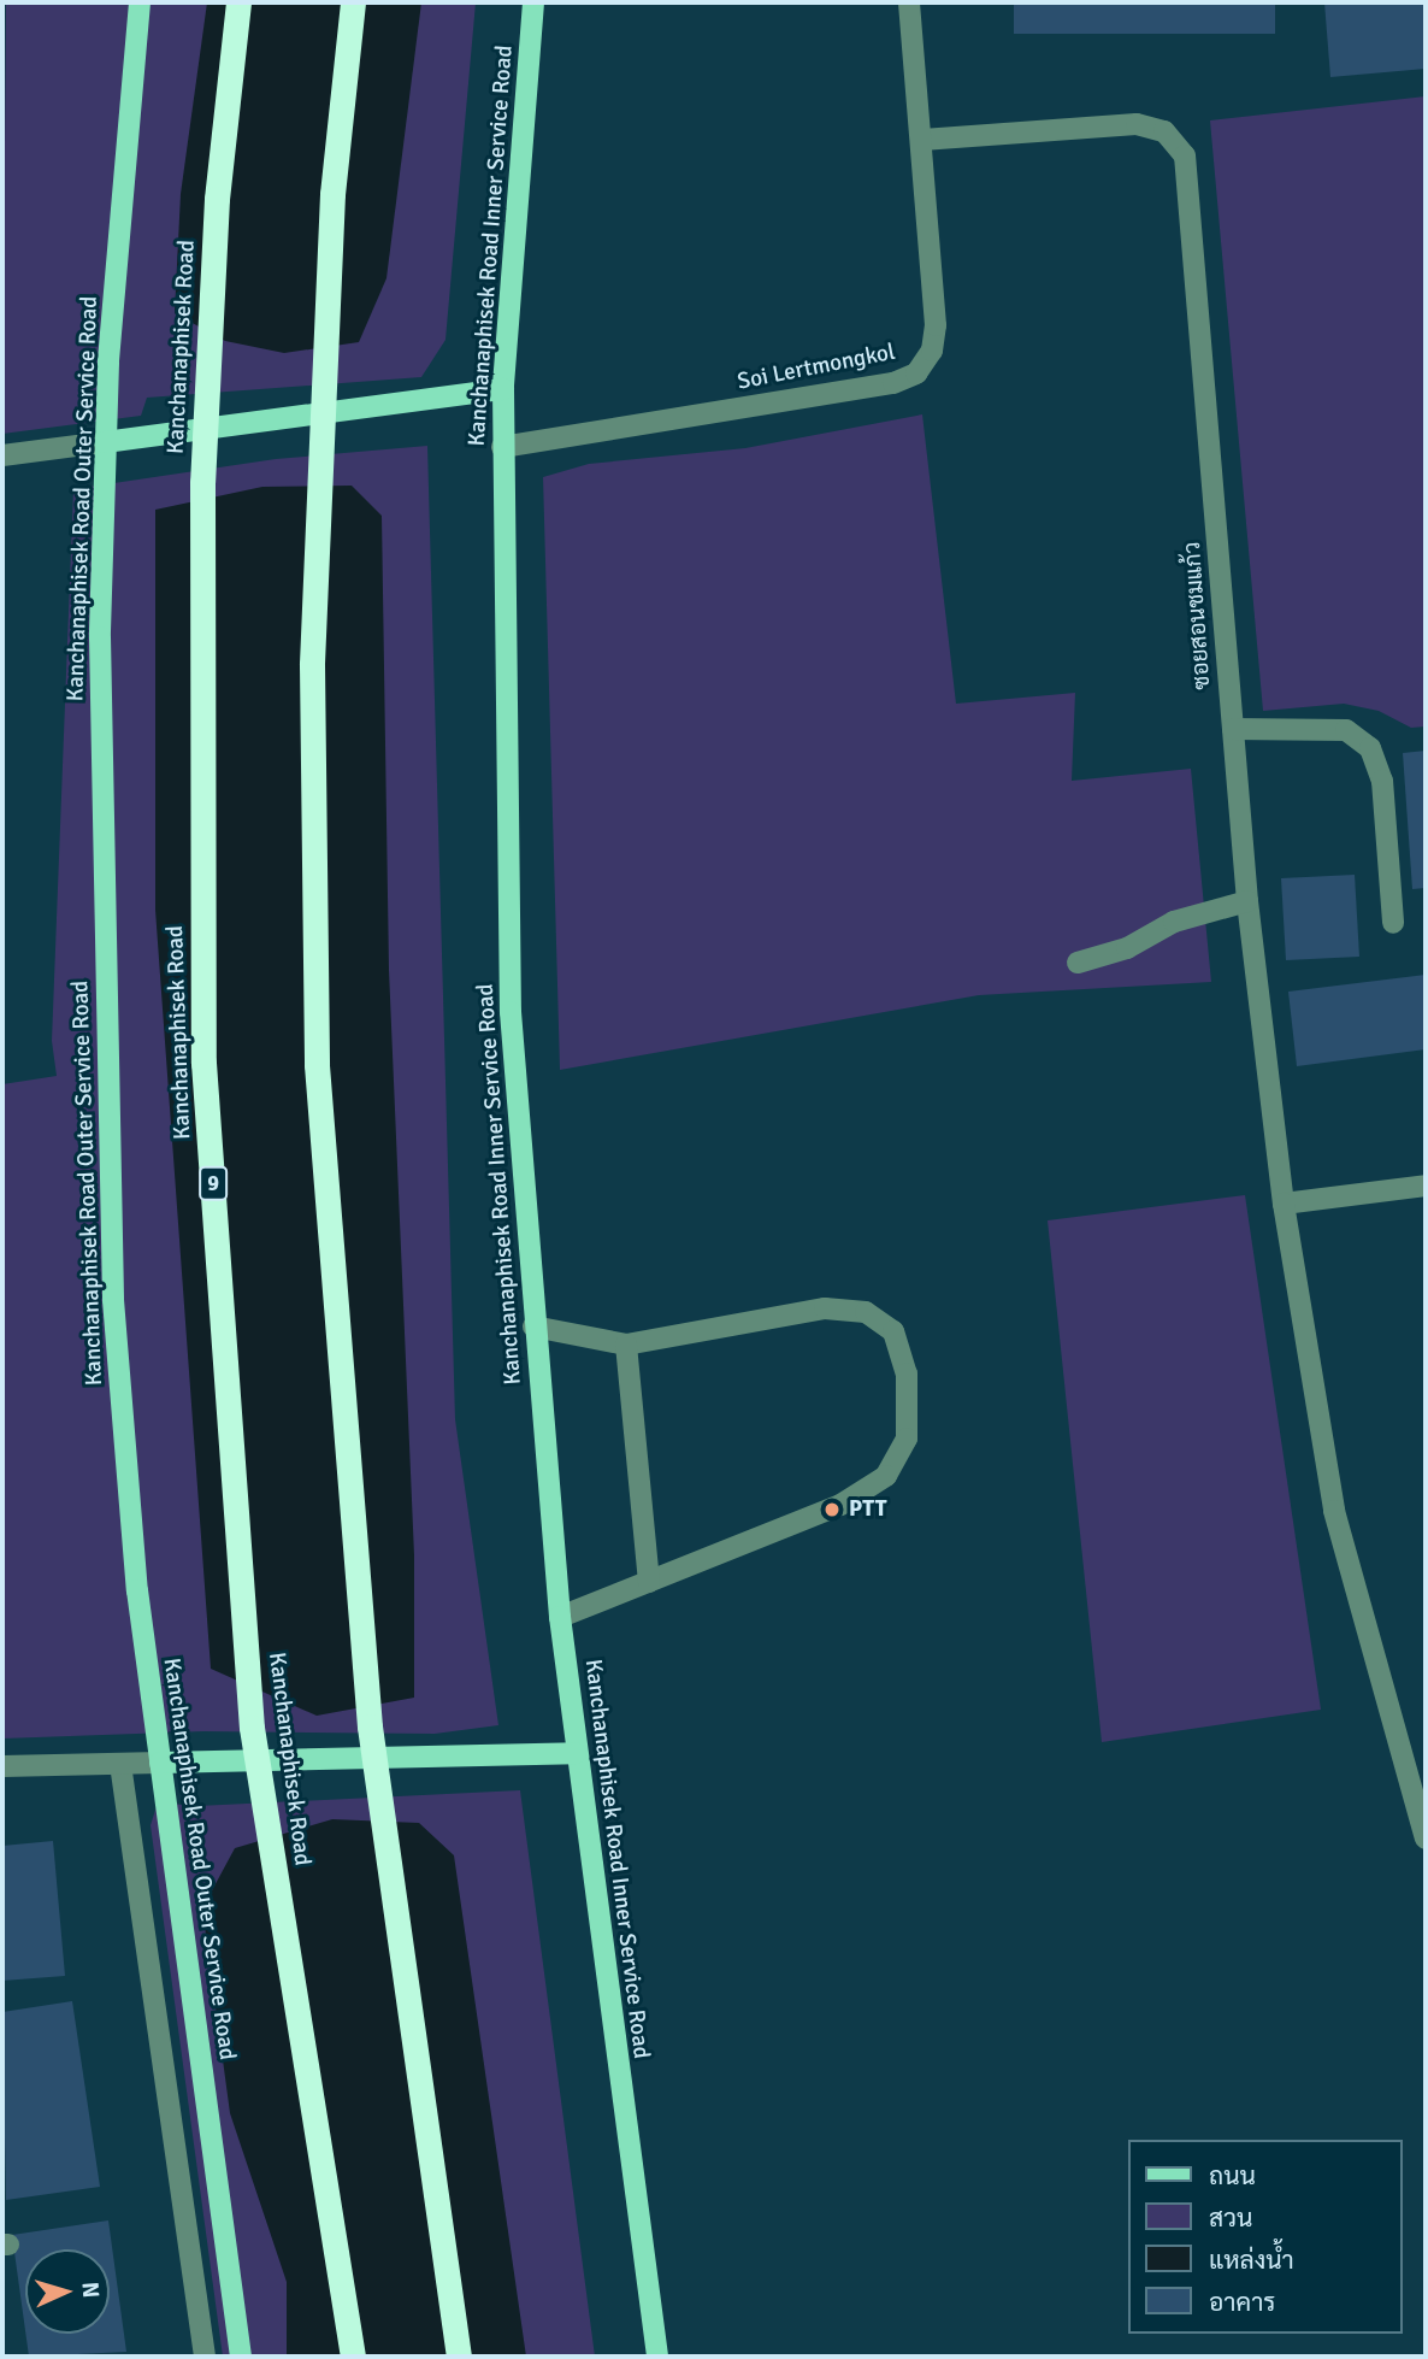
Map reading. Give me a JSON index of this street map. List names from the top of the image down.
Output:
{
  "streets": {
    "highway": ["Kanchanaphisek Road", "9"],
    "main road": ["Kanchanaphisek Road Inner Service Road", "Kanchanaphisek Road Outer Service Road"],
    "street": ["Soi Lertmongkol", "ซอยสอนชมแก้ว"]
  },
  "crossings": [
    ["Kanchanaphisek Road Inner Service Road", "Soi Lertmongkol"],
    ["Soi Lertmongkol", "ซอยสอนชมแก้ว"]
  ],
  "places": ["PTT"],
  "legend": [
    "ถนน",
    "สวน",
    "แหล่งน้ำ",
    "อาคาร"
  ],
  "north": "right"
}
